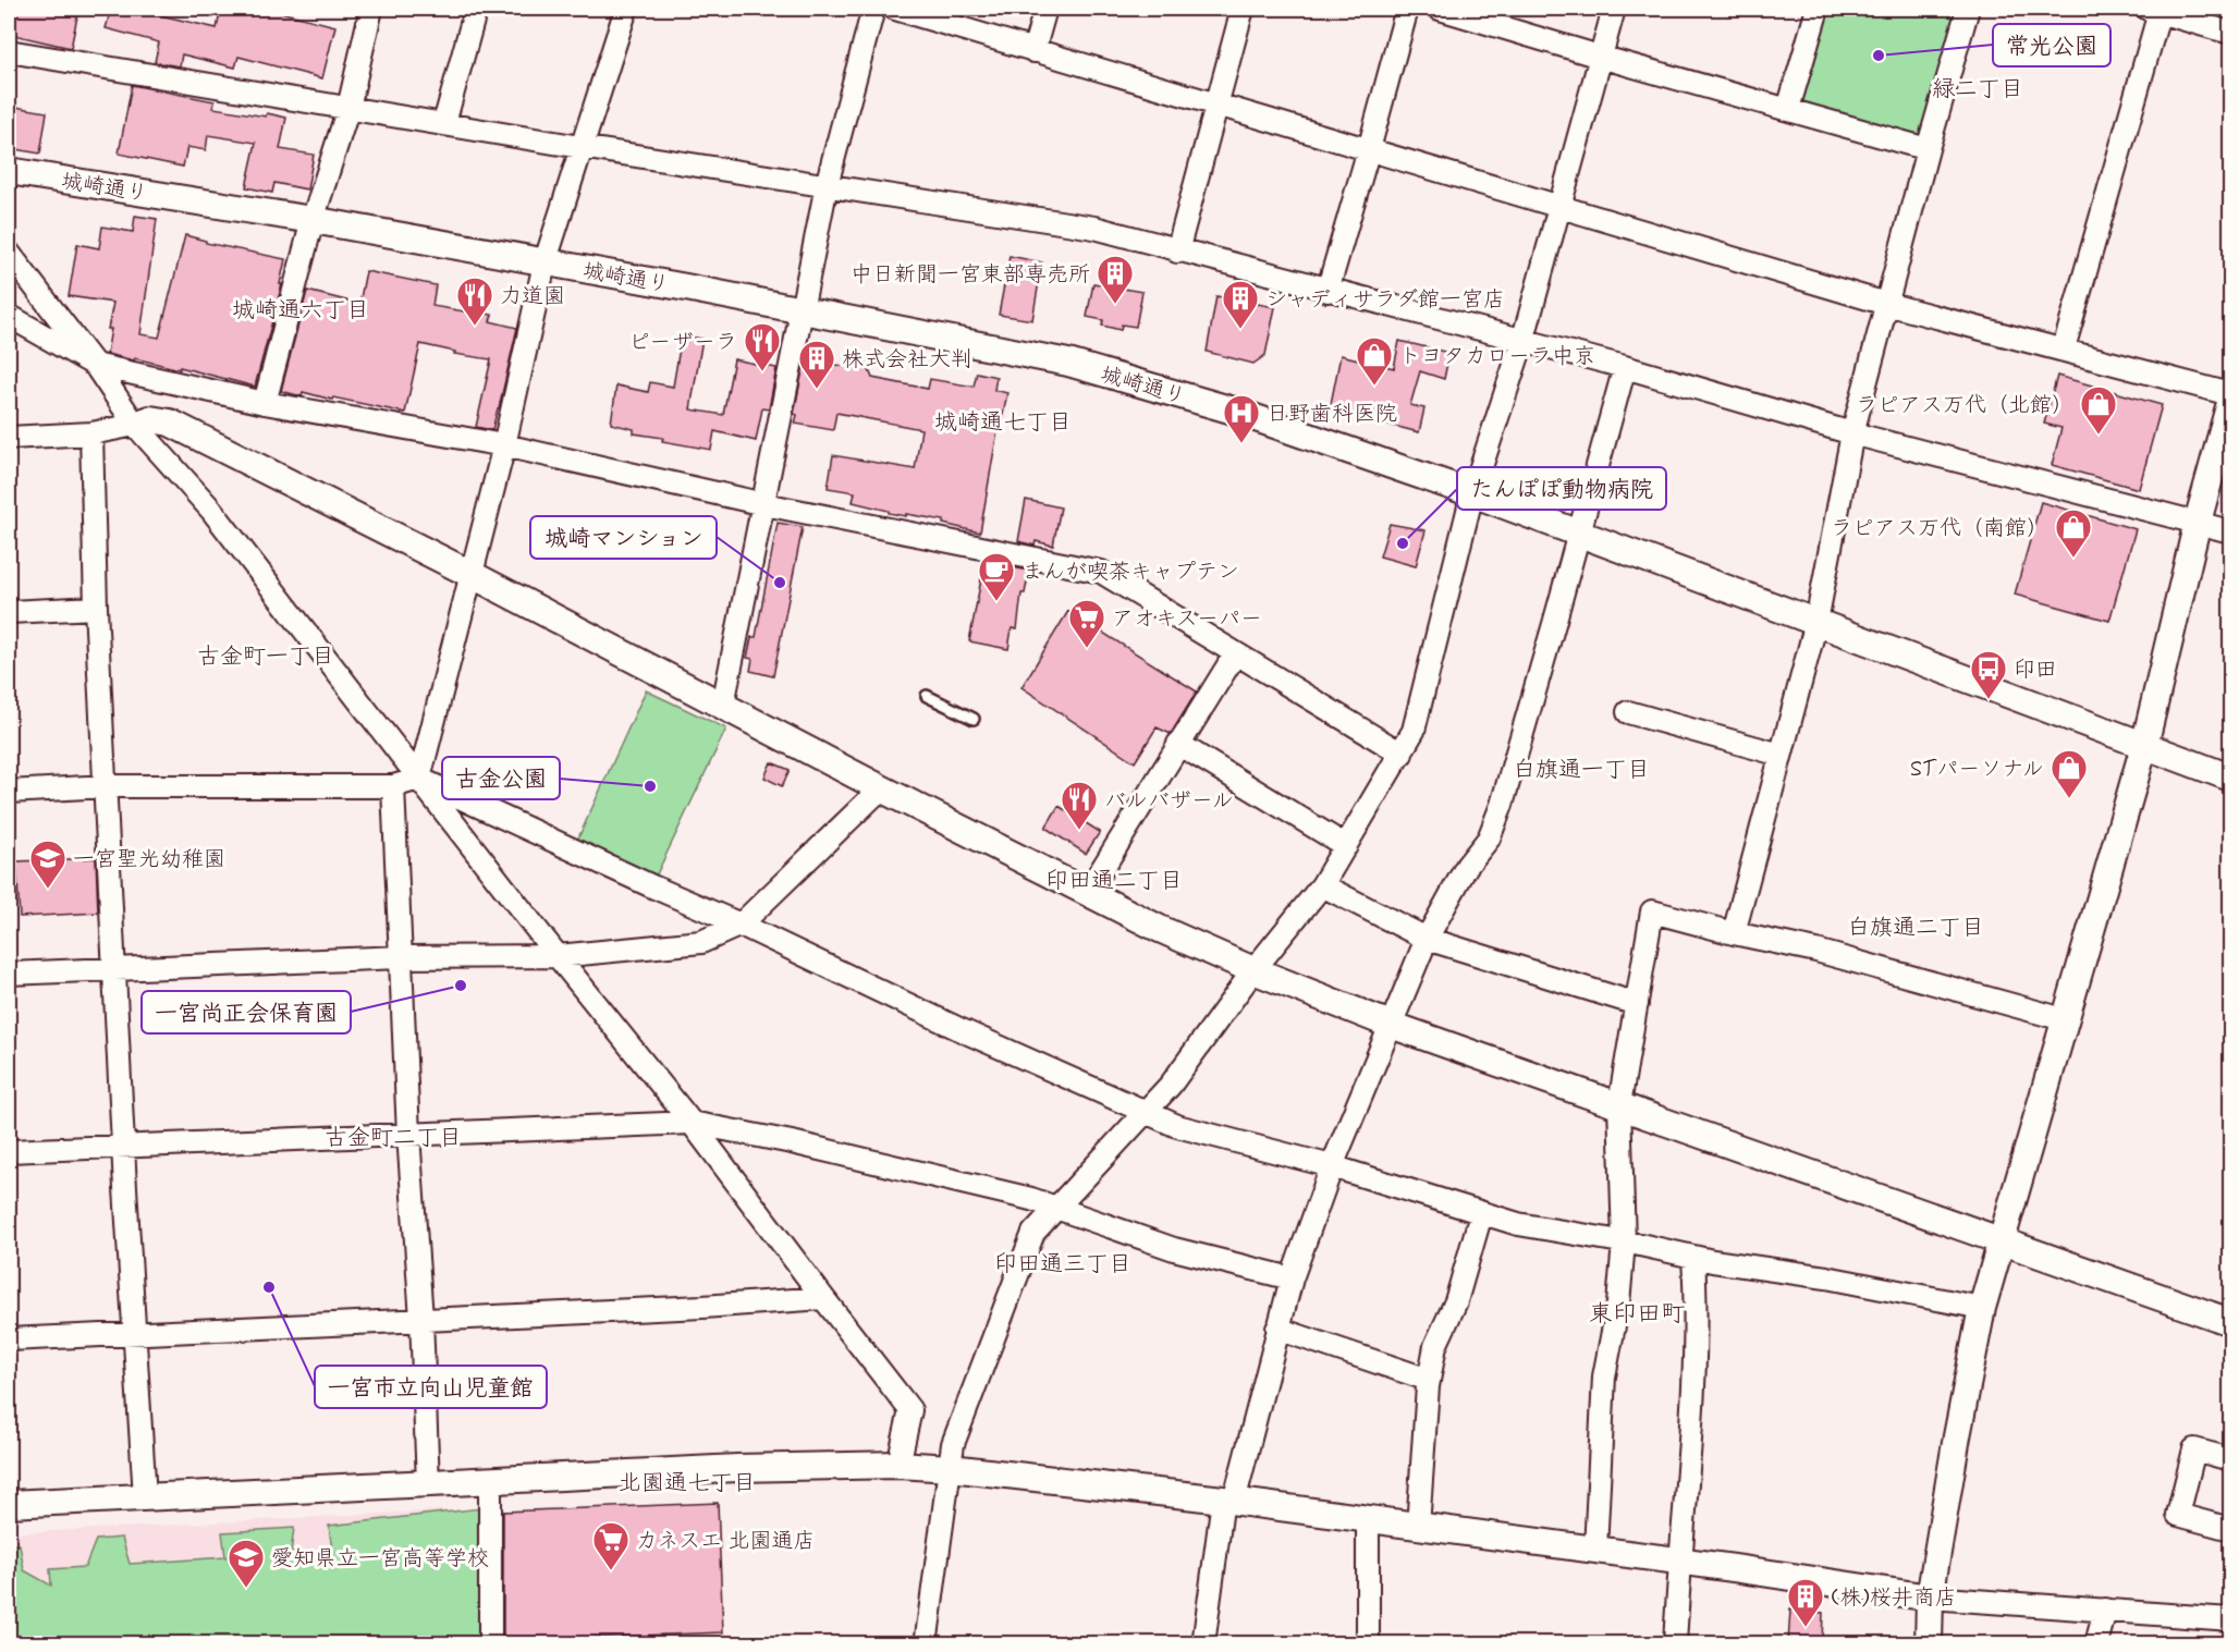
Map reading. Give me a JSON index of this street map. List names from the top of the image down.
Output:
{
  "streets": {
    "street": ["城崎通り"]
  },
  "districts": [
    "緑二丁目",
    "城崎通六丁目",
    "城崎通七丁目",
    "古金町一丁目",
    "白旗通一丁目",
    "印田通二丁目",
    "白旗通二丁目",
    "古金町二丁目",
    "印田通三丁目",
    "東印田町",
    "北園通七丁目"
  ],
  "places": {
    "other": [
      "常光公園",
      "たんぽぽ動物病院",
      "城崎マンション",
      "古金公園",
      "一宮尚正会保育園",
      "一宮市立向山児童館"
    ],
    "building": [
      "中日新聞一宮東部専売所",
      "シャディサラダ館一宮店",
      "株式会社大判",
      "(株)桜井商店"
    ],
    "restaurant": ["力道園", "ピーザーラ", "バルバザール"],
    "shop": [
      "トヨタカローラ中京",
      "ラピアス万代（北館）",
      "ラピアス万代（南館）",
      "STパーソナル"
    ],
    "hospital": ["日野歯科医院"],
    "cafe": ["まんが喫茶キャプテン"],
    "supermarket": ["アオキスーパー", "カネスエ 北園通店"],
    "bus stop": ["印田"],
    "school or university": ["一宮聖光幼稚園", "愛知県立一宮高等学校"]
  }
}
